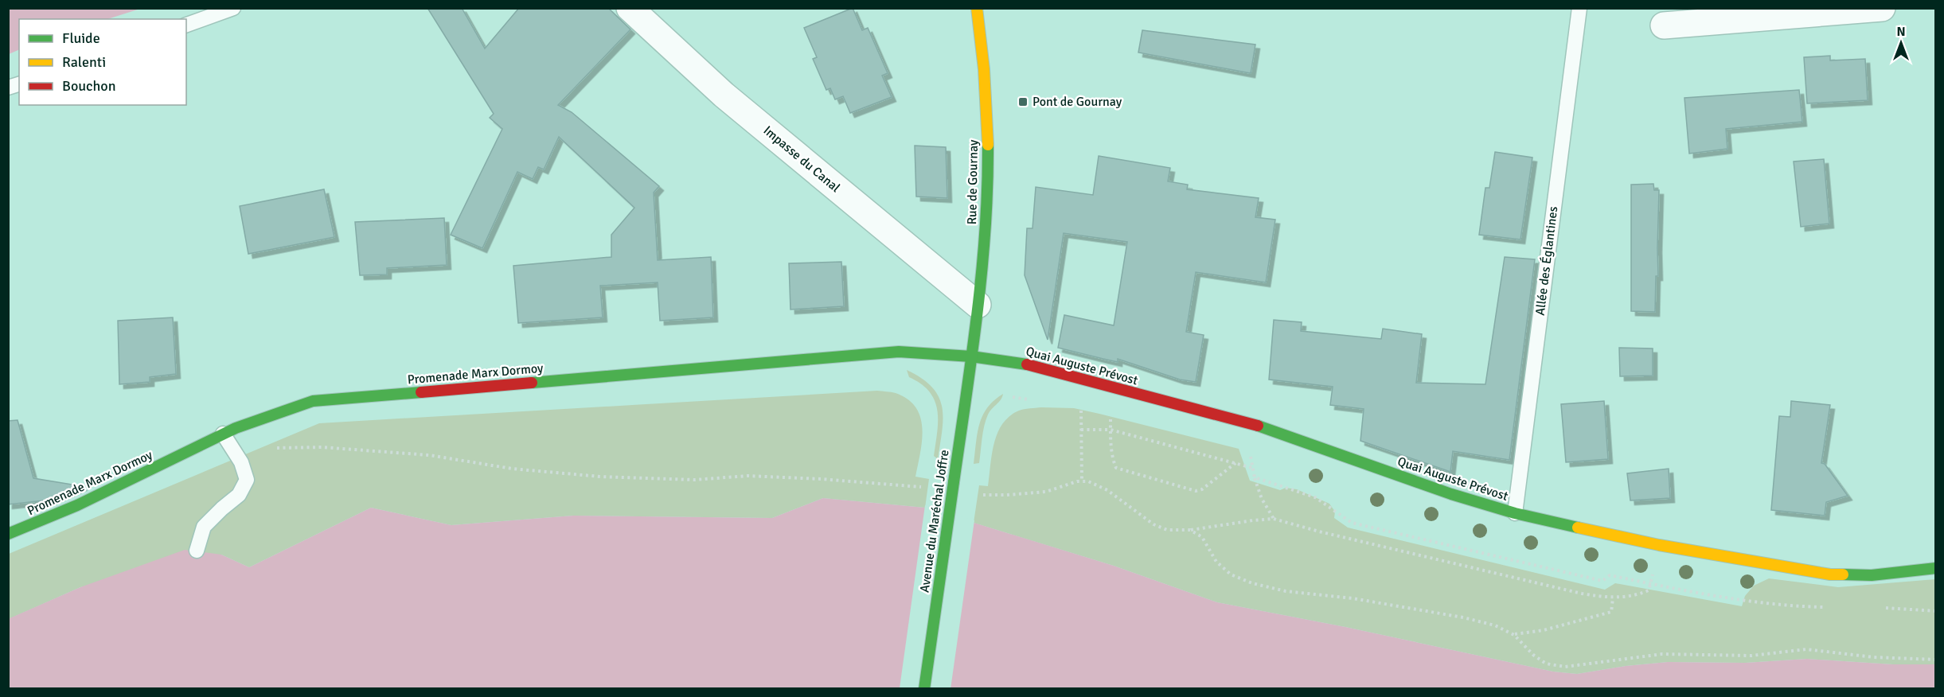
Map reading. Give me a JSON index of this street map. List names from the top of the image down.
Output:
{
  "streets": {
    "street": [
      "Impasse du Canal",
      "Rue de Gournay",
      "Quai Auguste Prévost",
      "Promenade Marx Dormoy",
      "Avenue du Maréchal Joffre"
    ],
    "lane": ["Allée des Églantines"]
  },
  "crossings": [
    ["Impasse du Canal", "Rue de Gournay"],
    ["Rue de Gournay", "Quai Auguste Prévost"],
    ["Rue de Gournay", "Promenade Marx Dormoy"],
    ["Rue de Gournay", "Avenue du Maréchal Joffre"],
    ["Allée des Églantines", "Quai Auguste Prévost"],
    ["Quai Auguste Prévost", "Promenade Marx Dormoy"],
    ["Quai Auguste Prévost", "Avenue du Maréchal Joffre"],
    ["Promenade Marx Dormoy", "Avenue du Maréchal Joffre"]
  ],
  "places": {
    "transit": ["Pont de Gournay"]
  },
  "legend": ["Fluide", "Ralenti", "Bouchon"],
  "north": "top"
}
